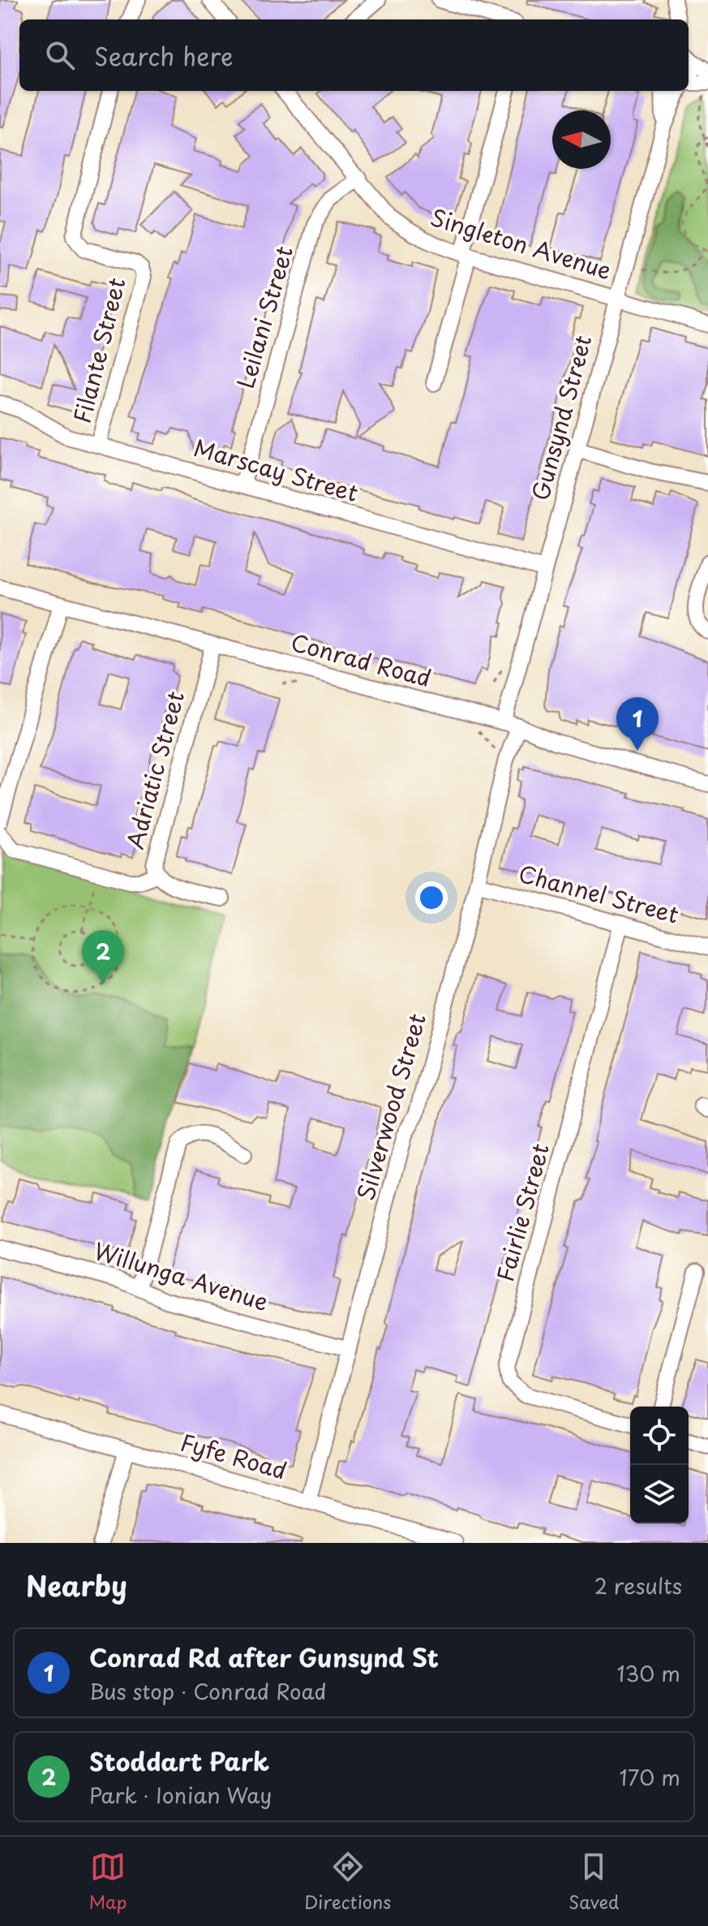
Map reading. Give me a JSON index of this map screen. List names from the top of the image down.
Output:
{
  "streets": {
    "street": [
      "Singleton Avenue",
      "Leilani Street",
      "Filante Street",
      "Gunsynd Street",
      "Marscay Street",
      "Conrad Road",
      "Adriatic Street",
      "Channel Street",
      "Silverwood Street",
      "Fairlie Street",
      "Willunga Avenue",
      "Fyfe Road"
    ]
  },
  "crossings": [
    ["Singleton Avenue", "Leilani Street"],
    ["Singleton Avenue", "Gunsynd Street"],
    ["Leilani Street", "Marscay Street"],
    ["Filante Street", "Marscay Street"],
    ["Gunsynd Street", "Marscay Street"],
    ["Gunsynd Street", "Conrad Road"],
    ["Gunsynd Street", "Silverwood Street"],
    ["Conrad Road", "Adriatic Street"],
    ["Conrad Road", "Silverwood Street"],
    ["Channel Street", "Silverwood Street"],
    ["Channel Street", "Fairlie Street"],
    ["Silverwood Street", "Willunga Avenue"],
    ["Silverwood Street", "Fyfe Road"]
  ],
  "north": "left",
  "page": {
    "search": "Search here",
    "pins": ["1", "2"],
    "heading": ["Nearby", "2 results"],
    "list": [
      {
        "mark": "1",
        "name": "Conrad Rd after Gunsynd St",
        "note": "Bus stop · Conrad Road",
        "value": "130 m"
      },
      {
        "mark": "2",
        "name": "Stoddart Park",
        "note": "Park · Ionian Way",
        "value": "170 m"
      }
    ],
    "nav": ["Map", "Directions", "Saved"]
  }
}
